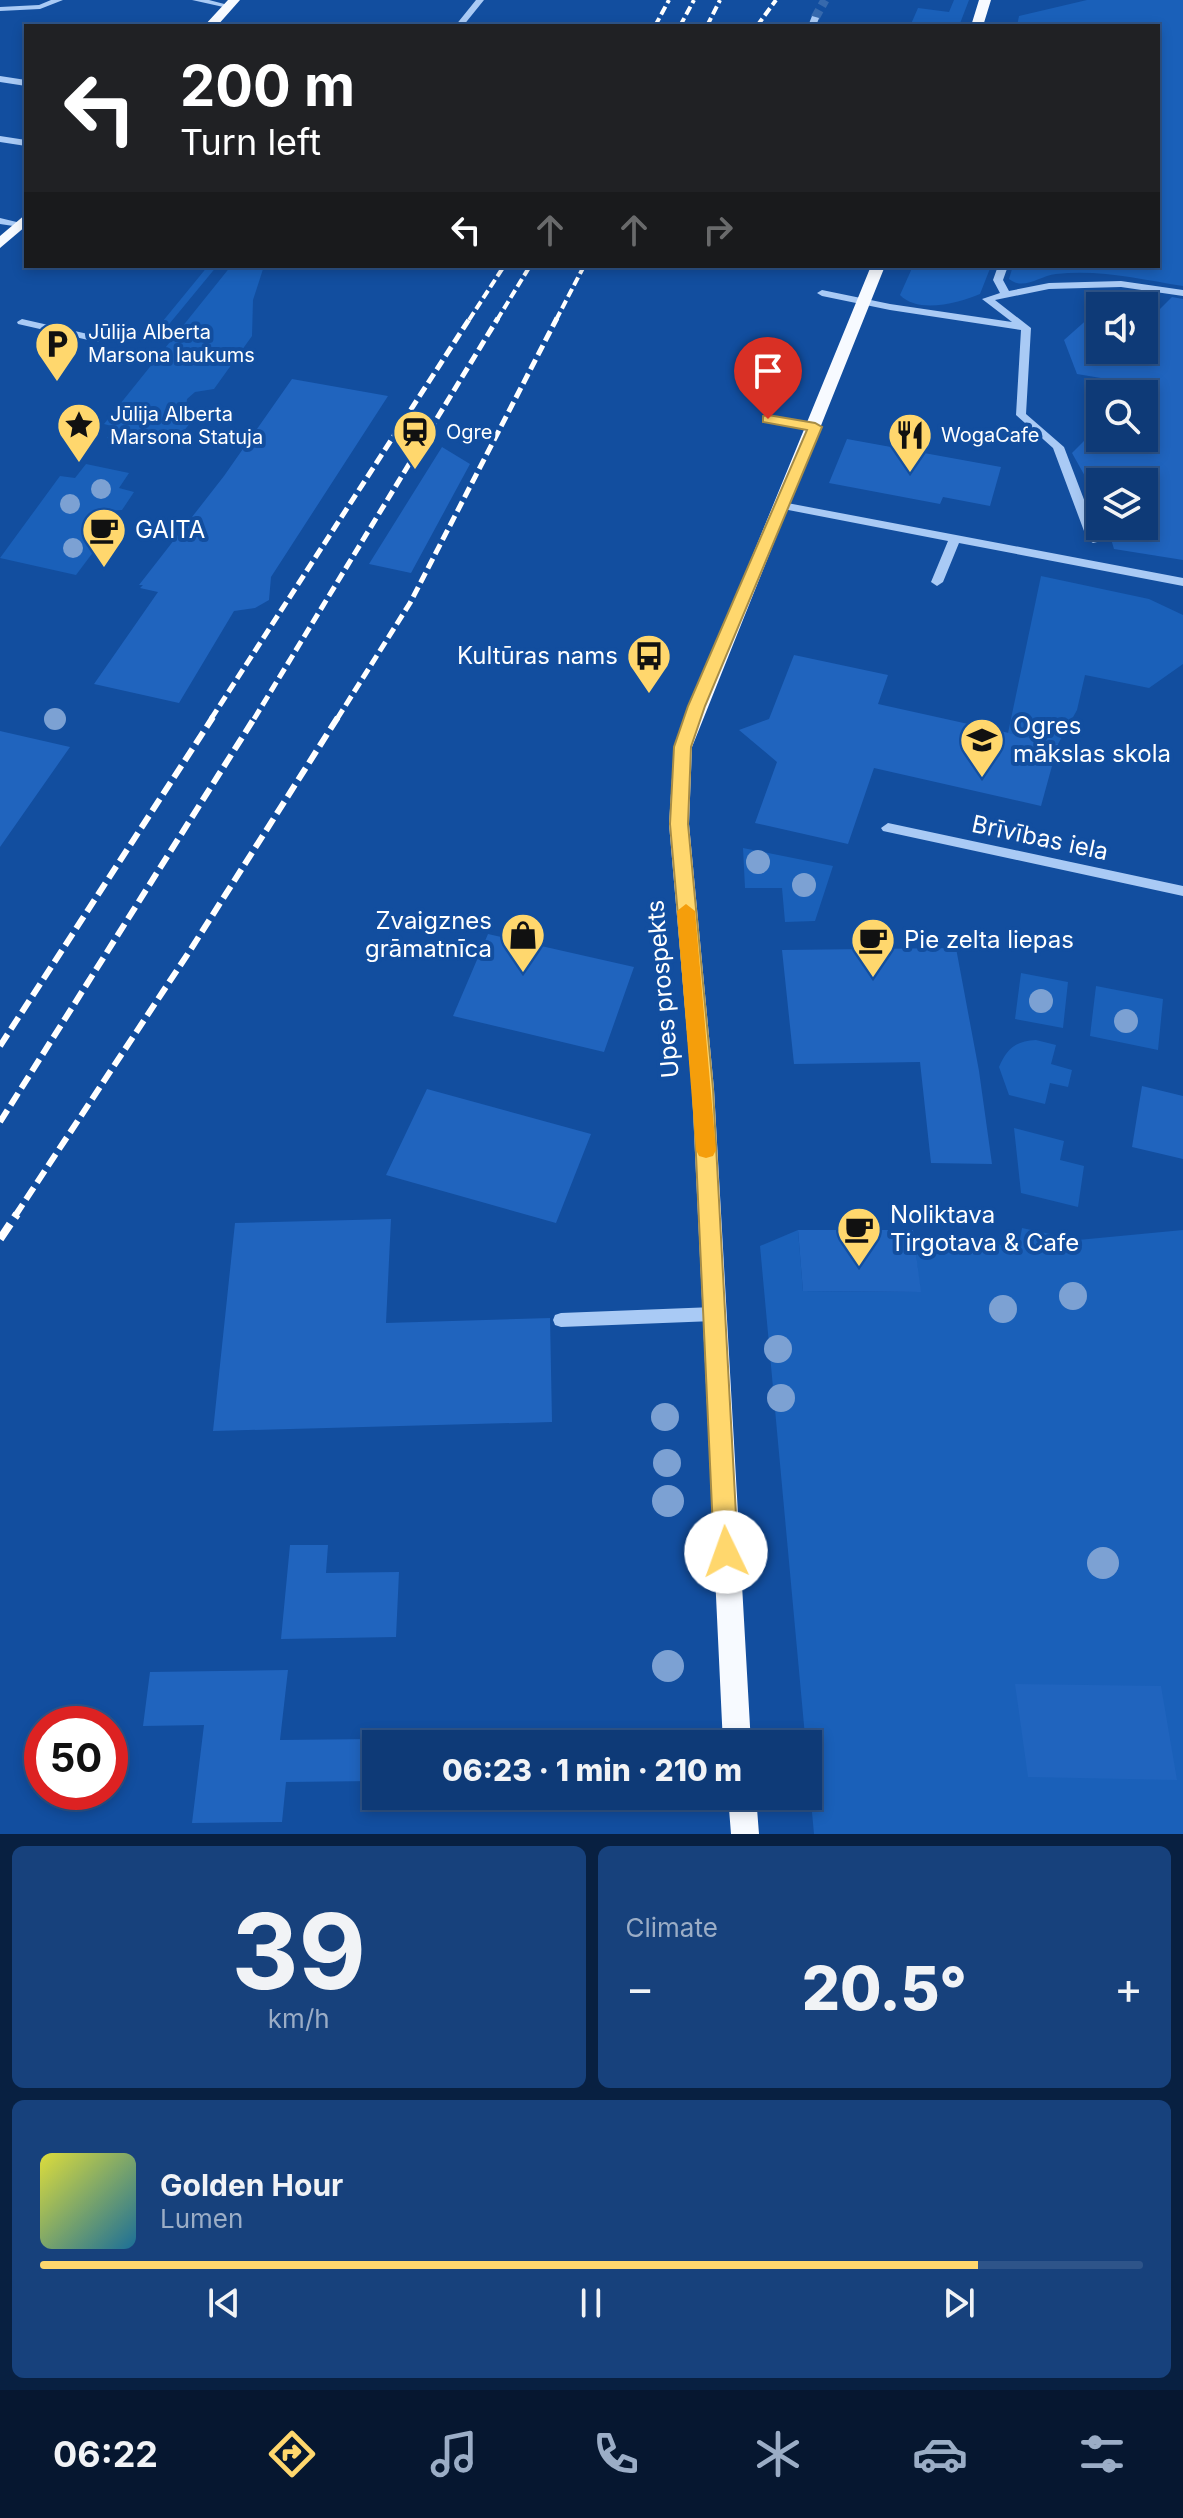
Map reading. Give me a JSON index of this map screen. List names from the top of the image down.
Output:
{
  "streets": {
    "main road": ["Upes prospekts"],
    "street": ["Brīvības iela"]
  },
  "places": {
    "parking": ["Jūlija Alberta Marsona laukums"],
    "place": ["Jūlija Alberta Marsona Statuja"],
    "station": ["Ogre"],
    "restaurant": ["WogaCafe"],
    "cafe": ["GAITA", "Pie zelta liepas", "Noliktava Tirgotava & Cafe"],
    "bus stop": ["Kultūras nams"],
    "school or university": ["Ogres mākslas skola"],
    "shop": ["Zvaigznes grāmatnīca"]
  },
  "page": {
    "turn": ["200 m", "Turn left"],
    "limit": "50",
    "trip": "06:23 · 1 min · 210 m",
    "tile": [
      ["39", "km/h"],
      "Climate"
    ],
    "heat": ["−", "20.5°", "+"],
    "song": ["Golden Hour", "Lumen"],
    "tabs": "06:22"
  }
}
